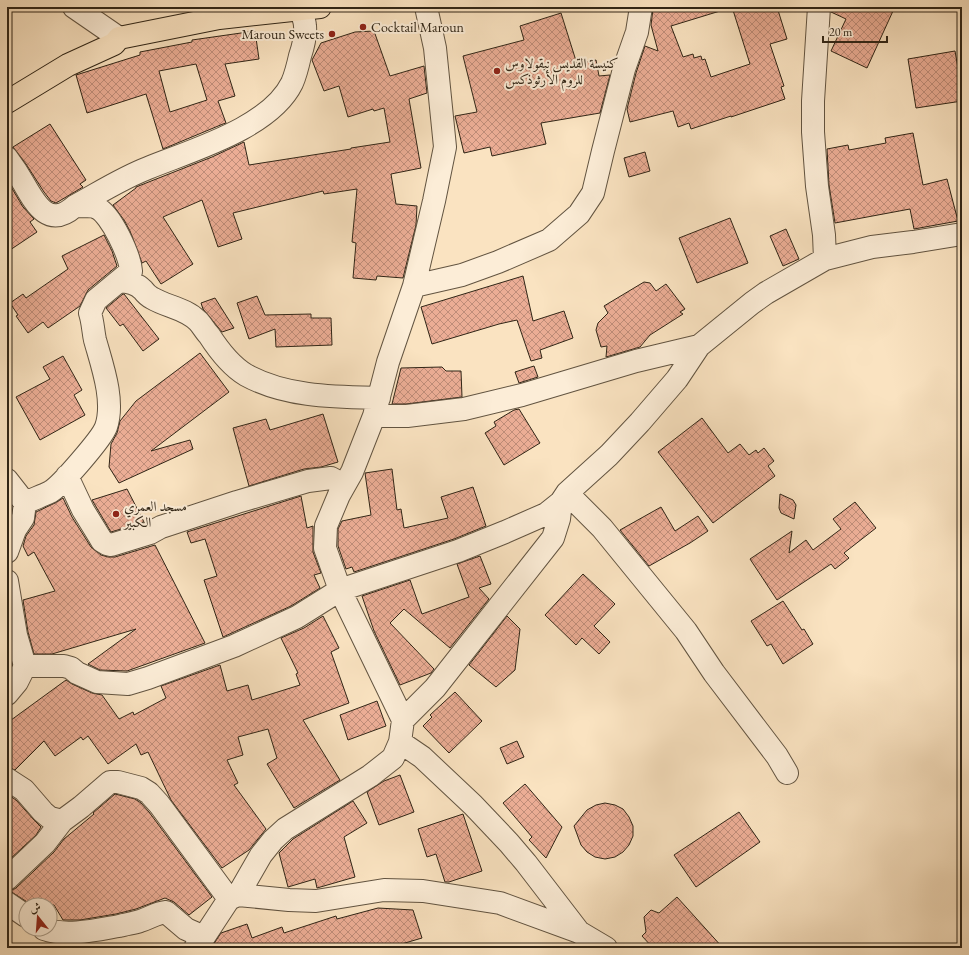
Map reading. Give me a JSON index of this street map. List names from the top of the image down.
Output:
{
  "places": [
    "Cocktail Maroun",
    "Maroun Sweets",
    "كنيسة القديس نيقولاوس للروم الأرثوذكس",
    "مسجد العمري الكبير"
  ],
  "scale_bar": "20 m",
  "north": "top"
}
